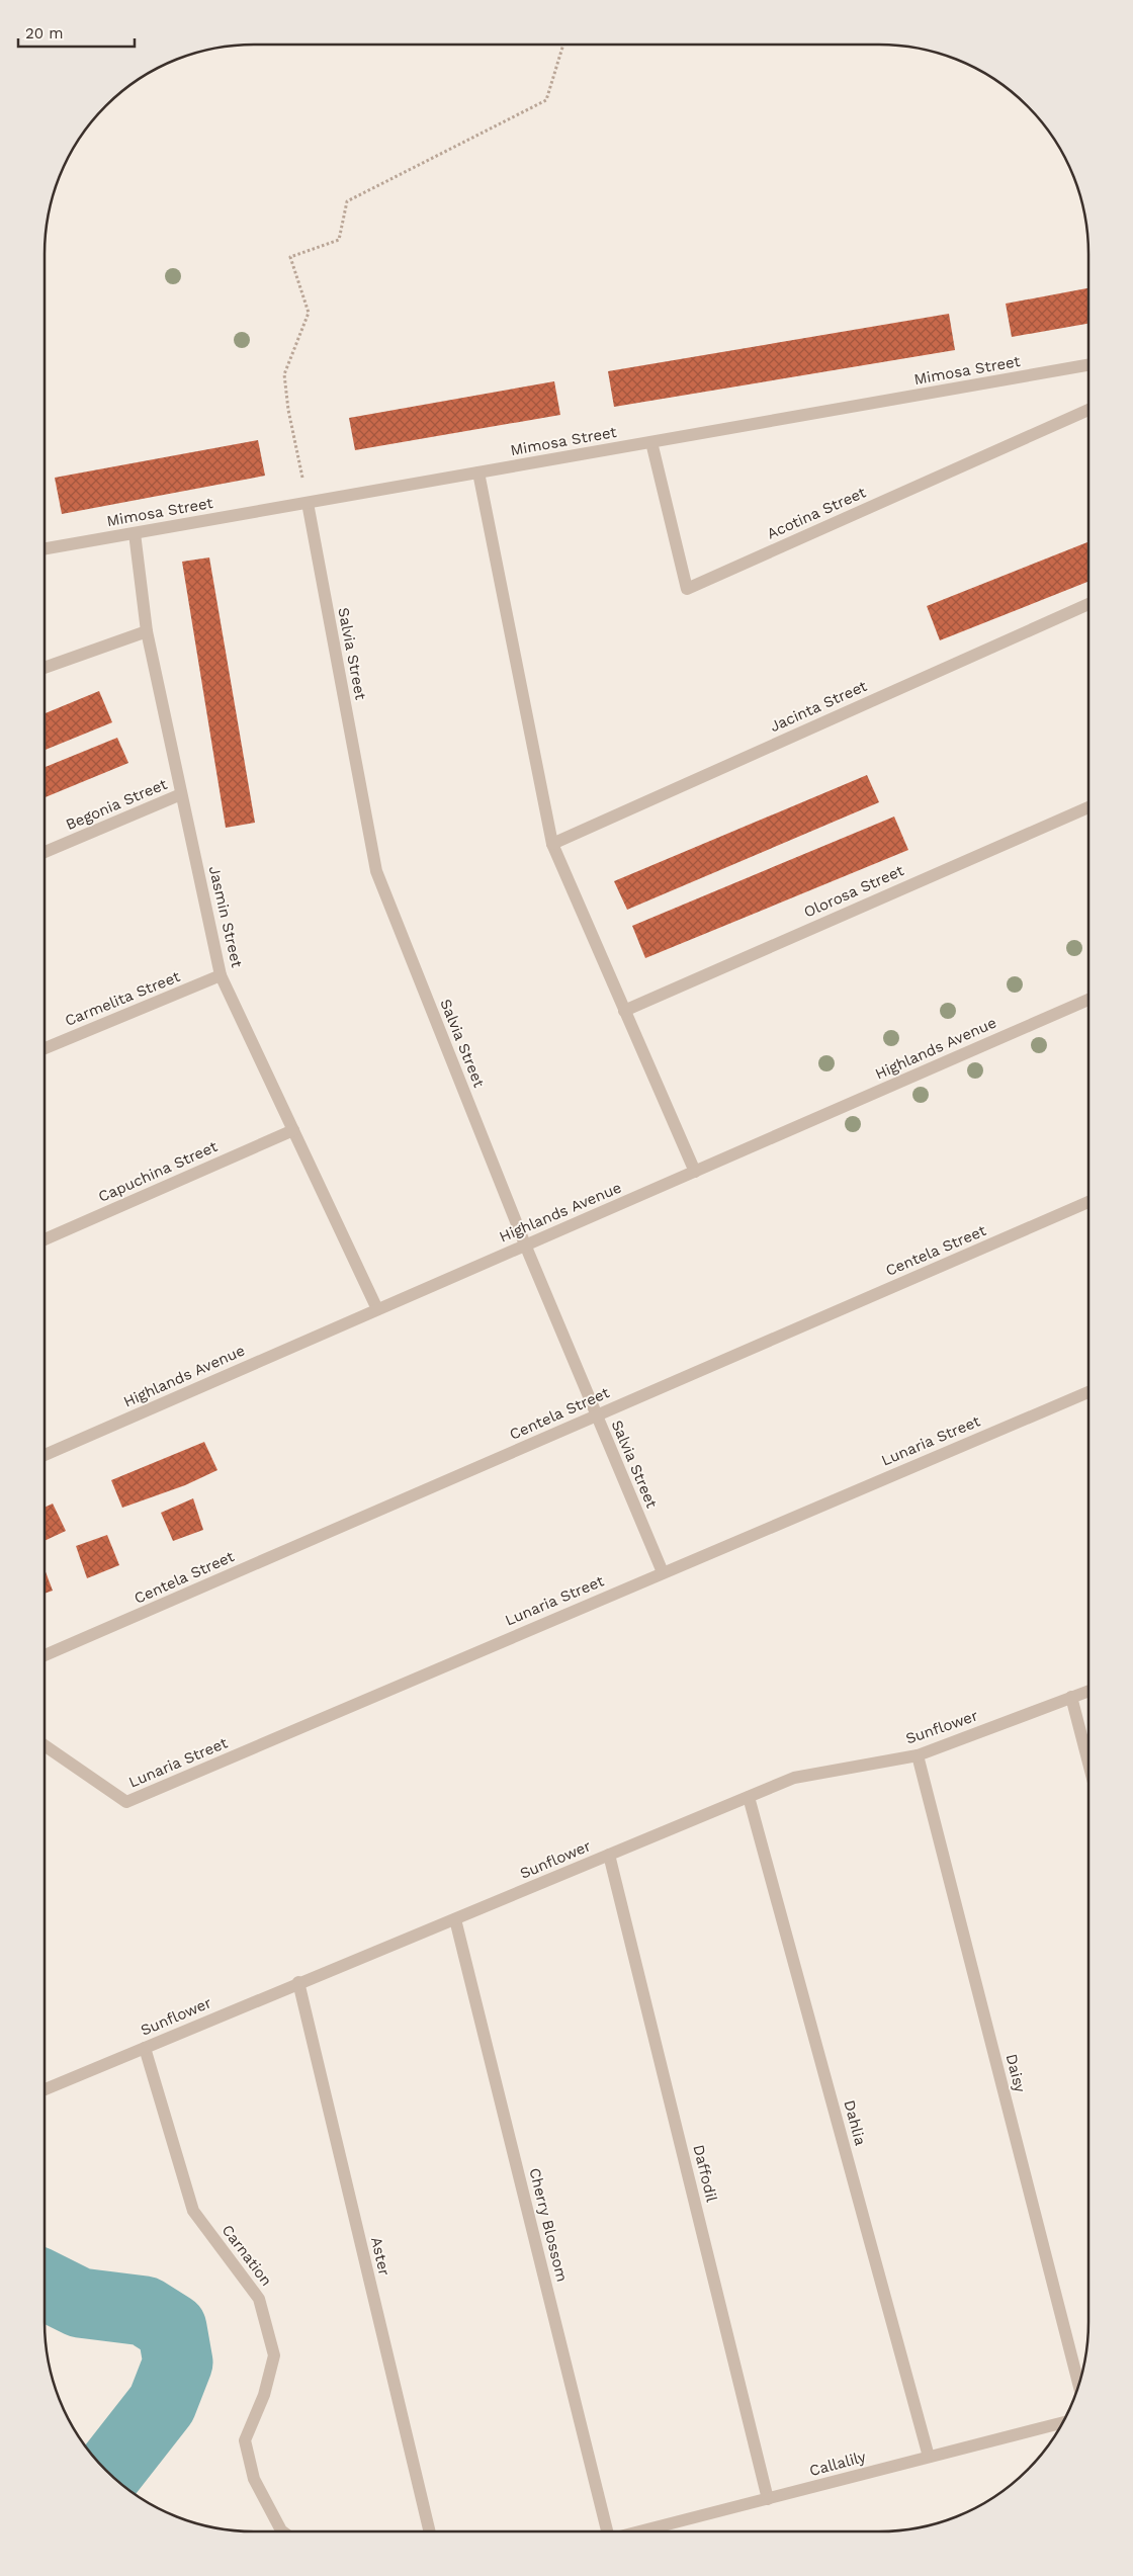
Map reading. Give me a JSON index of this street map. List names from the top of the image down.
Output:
{
  "streets": {
    "street": [
      "Mimosa Street",
      "Acotina Street",
      "Salvia Street",
      "Jacinta Street",
      "Begonia Street",
      "Olorosa Street",
      "Jasmin Street",
      "Carmelita Street",
      "Highlands Avenue",
      "Capuchina Street",
      "Centela Street",
      "Lunaria Street",
      "Sunflower",
      "Daisy",
      "Dahlia",
      "Daffodil",
      "Cherry Blossom",
      "Carnation",
      "Aster",
      "Callalily"
    ]
  },
  "crossings": [
    ["Mimosa Street", "Acotina Street"],
    ["Mimosa Street", "Salvia Street"],
    ["Mimosa Street", "Jasmin Street"],
    ["Salvia Street", "Highlands Avenue"],
    ["Salvia Street", "Centela Street"],
    ["Salvia Street", "Lunaria Street"],
    ["Begonia Street", "Jasmin Street"],
    ["Jasmin Street", "Carmelita Street"],
    ["Jasmin Street", "Highlands Avenue"],
    ["Jasmin Street", "Capuchina Street"],
    ["Sunflower", "Daisy"],
    ["Sunflower", "Dahlia"],
    ["Sunflower", "Daffodil"],
    ["Sunflower", "Cherry Blossom"],
    ["Sunflower", "Carnation"],
    ["Sunflower", "Aster"],
    ["Dahlia", "Callalily"],
    ["Daffodil", "Callalily"]
  ],
  "scale_bar": "20 m"
}
